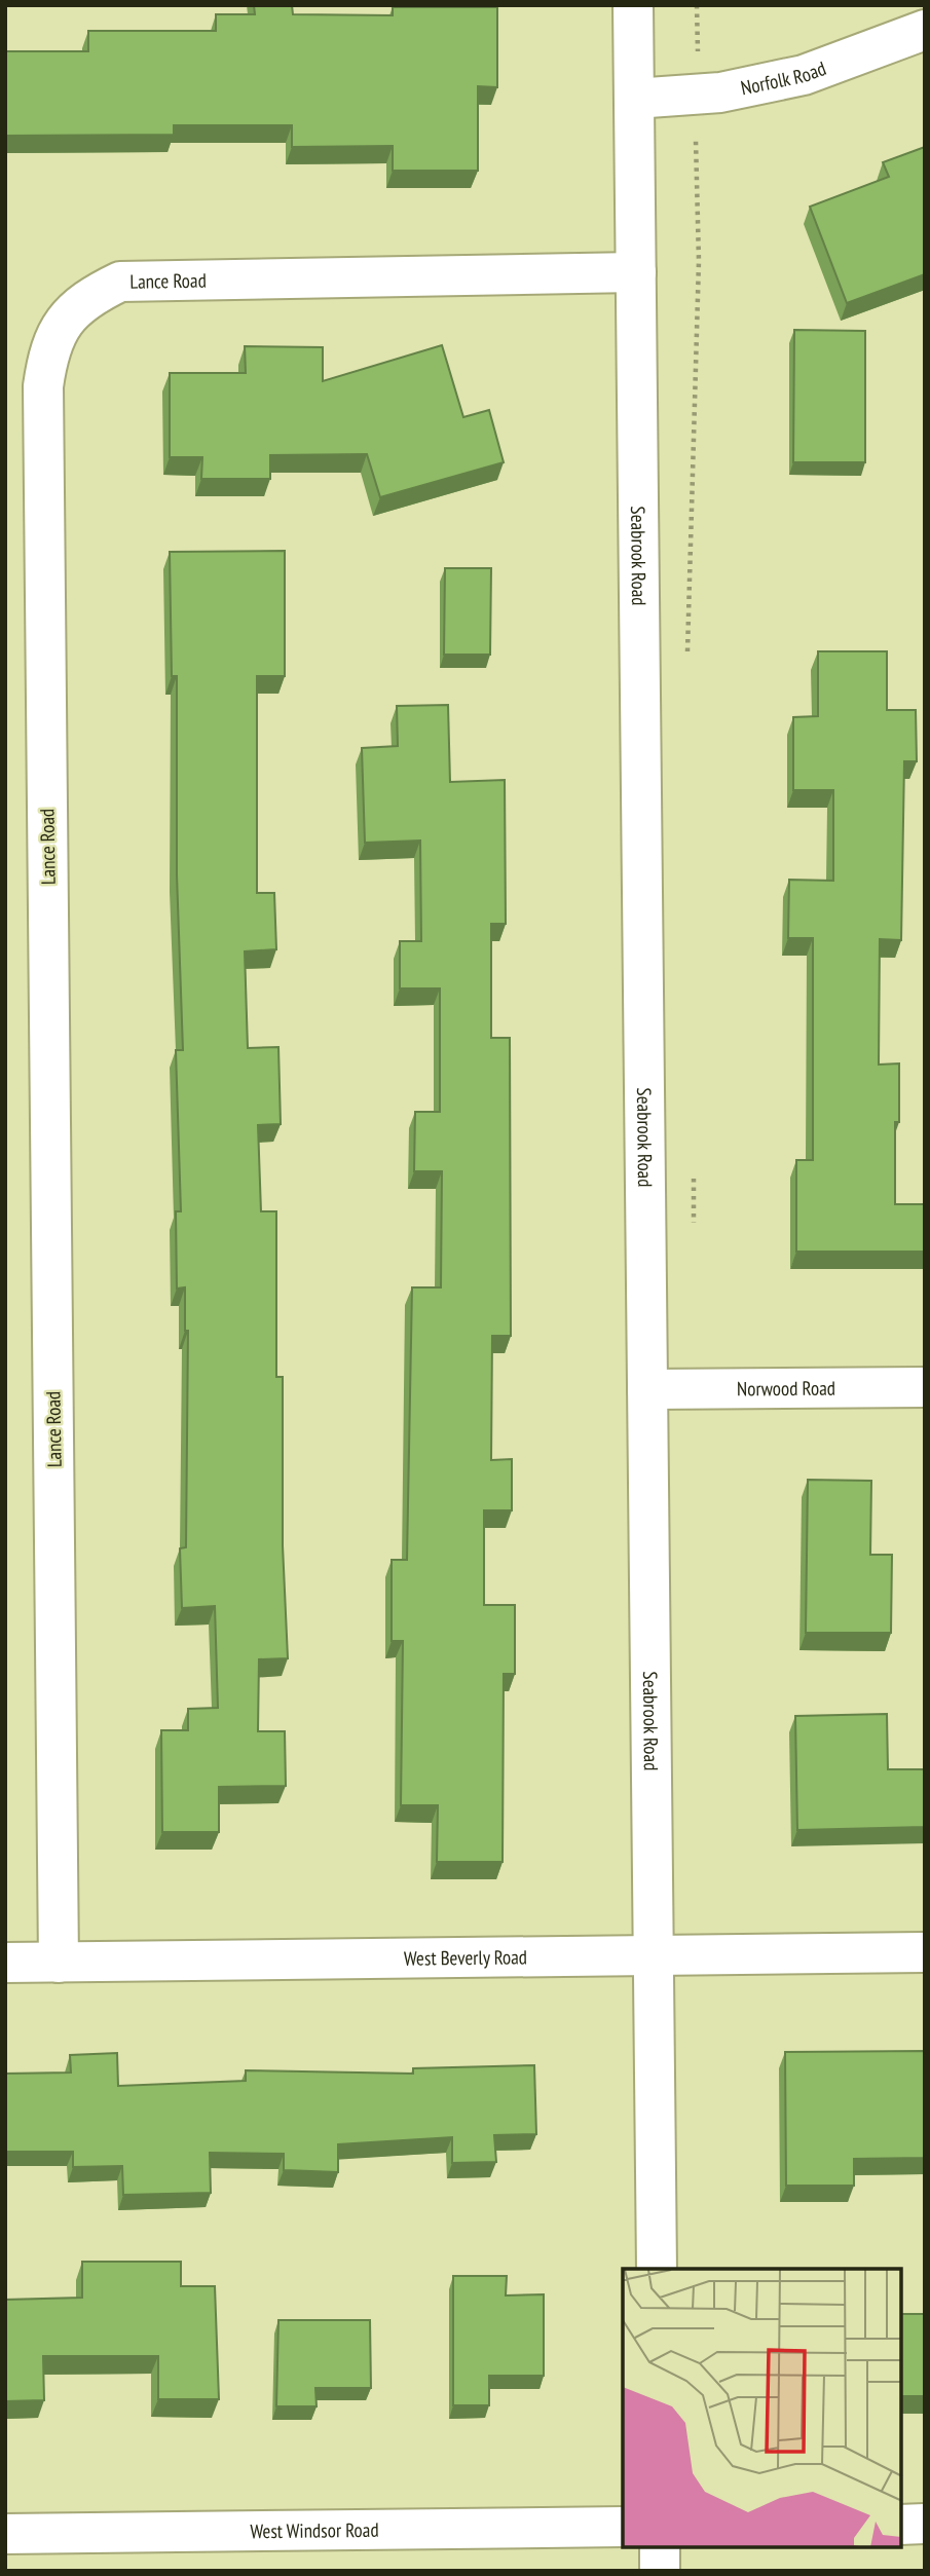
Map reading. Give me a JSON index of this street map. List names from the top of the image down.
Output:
{
  "streets": {
    "street": [
      "Norfolk Road",
      "Lance Road",
      "Seabrook Road",
      "Norwood Road",
      "West Beverly Road",
      "West Windsor Road"
    ]
  },
  "crossings": [
    ["Norfolk Road", "Seabrook Road"],
    ["Lance Road", "Seabrook Road"],
    ["Lance Road", "West Beverly Road"],
    ["Seabrook Road", "Norwood Road"],
    ["Seabrook Road", "West Beverly Road"]
  ]
}
